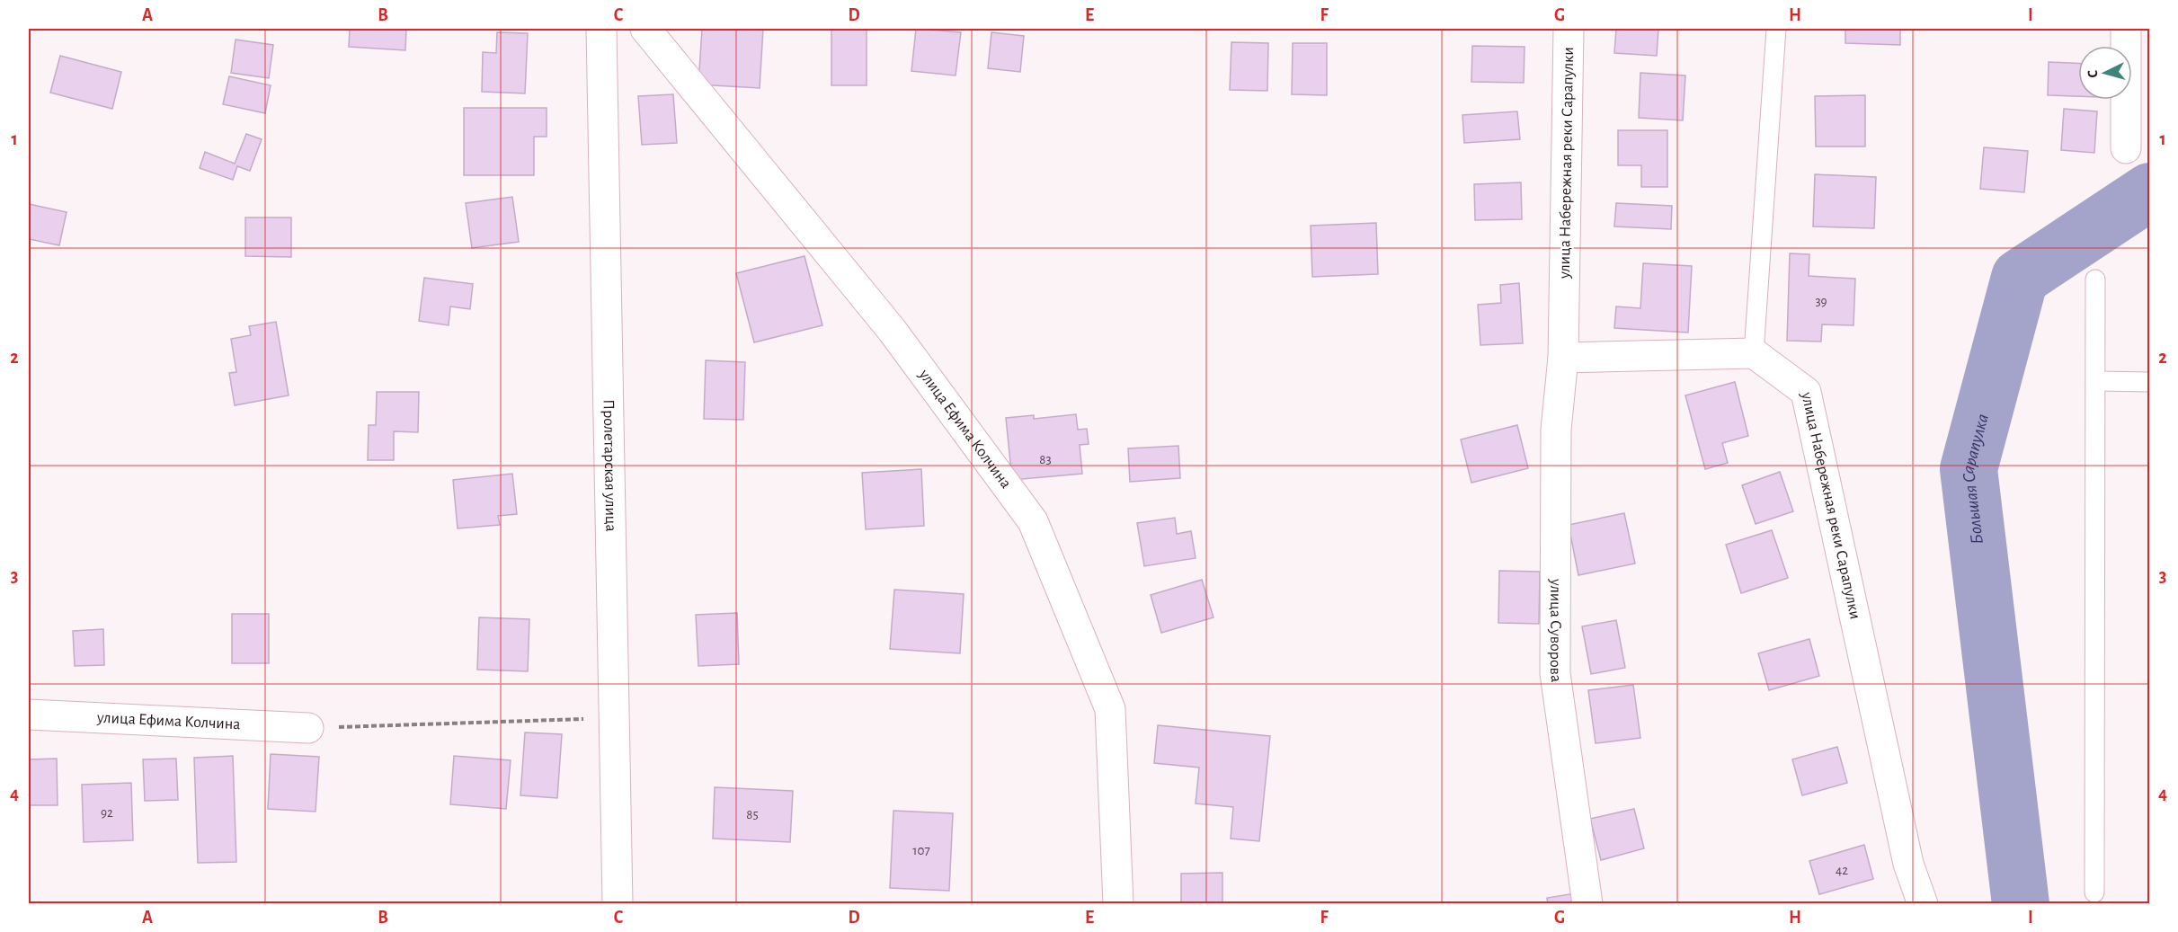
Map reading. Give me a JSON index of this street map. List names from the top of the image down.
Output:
{
  "streets": {
    "street": [
      "улица Набережная реки Сарапулки",
      "улица Ефима Колчина",
      "Пролетарская улица",
      "улица Суворова"
    ]
  },
  "crossings": [
    ["улица Набережная реки Сарапулки", "улица Суворова"]
  ],
  "water": ["Большая Сарапулка"],
  "house_numbers": [
    "39",
    "83",
    "92",
    "85",
    "107",
    "42"
  ],
  "north": "left",
  "grid": {
    "columns": [
      "A",
      "B",
      "C",
      "D",
      "E",
      "F",
      "G",
      "H",
      "I"
    ],
    "rows": [
      "1",
      "2",
      "3",
      "4"
    ]
  }
}
